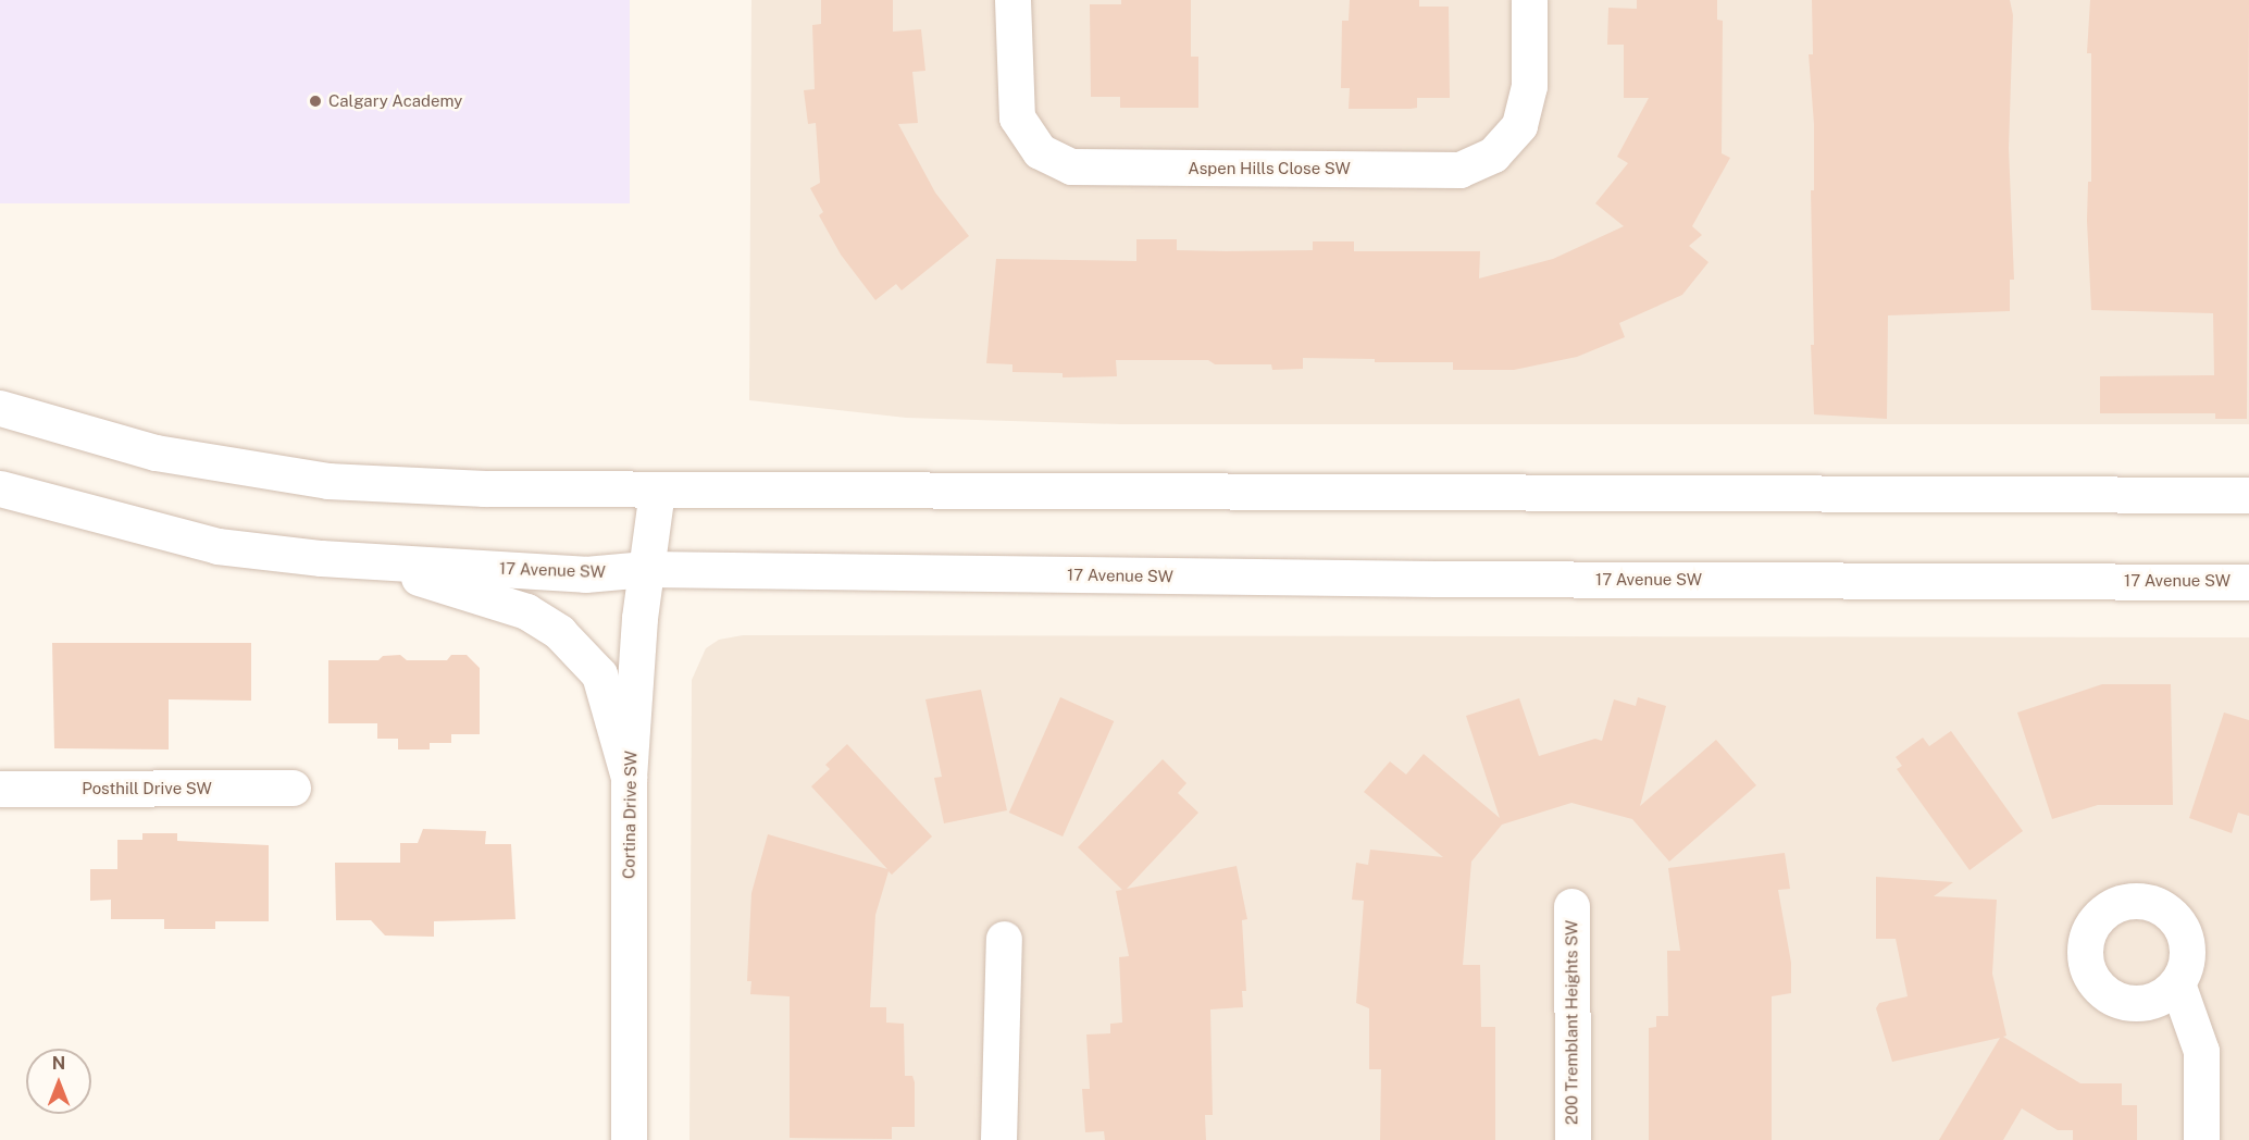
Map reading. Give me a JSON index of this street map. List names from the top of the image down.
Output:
{
  "streets": {
    "main road": [
      "Aspen Hills Close SW",
      "17 Avenue SW",
      "Posthill Drive SW",
      "Cortina Drive SW",
      "200 Tremblant Heights SW"
    ]
  },
  "crossings": [
    ["17 Avenue SW", "Cortina Drive SW"]
  ],
  "places": ["Calgary Academy"],
  "north": "top"
}
